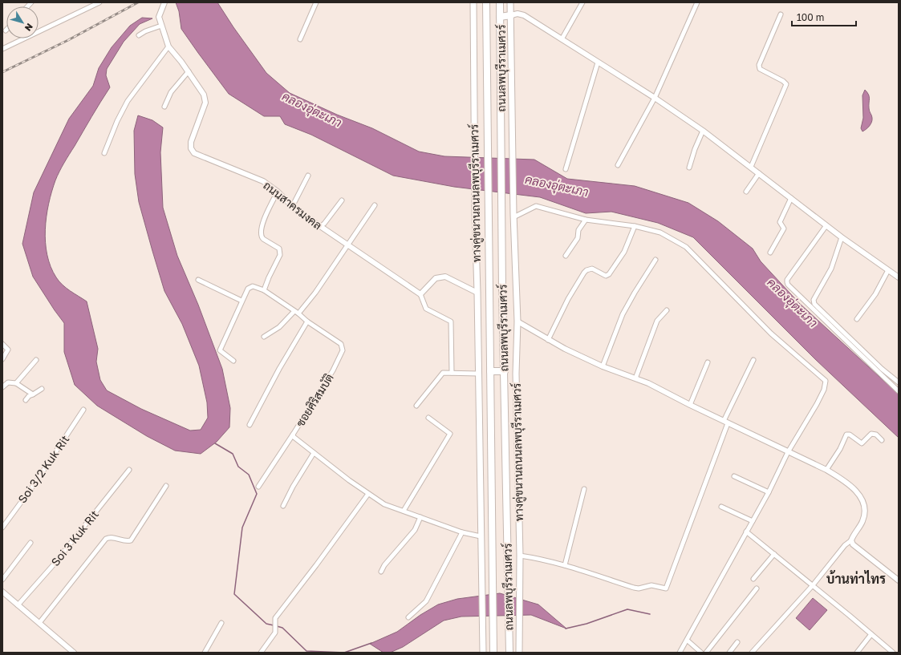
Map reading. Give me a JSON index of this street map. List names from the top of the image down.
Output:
{
  "streets": {
    "main road": ["ถนนลพบุรีราเมศวร์", "ทางคู่ขนานถนนลพบุรีราเมศวร์"],
    "street": [
      "ถนนสาครมงคล",
      "ซอยศิริสมบัติ",
      "Soi 3/2 Kuk Rit",
      "Soi 3 Kuk Rit"
    ]
  },
  "crossings": [
    ["ทางคู่ขนานถนนลพบุรีราเมศวร์", "ซอยศิริสมบัติ"]
  ],
  "districts": ["บ้านท่าไทร"],
  "water": ["คลองอุ่ตะเภา"],
  "scale_bar": "100 m",
  "north": "bottom right"
}
